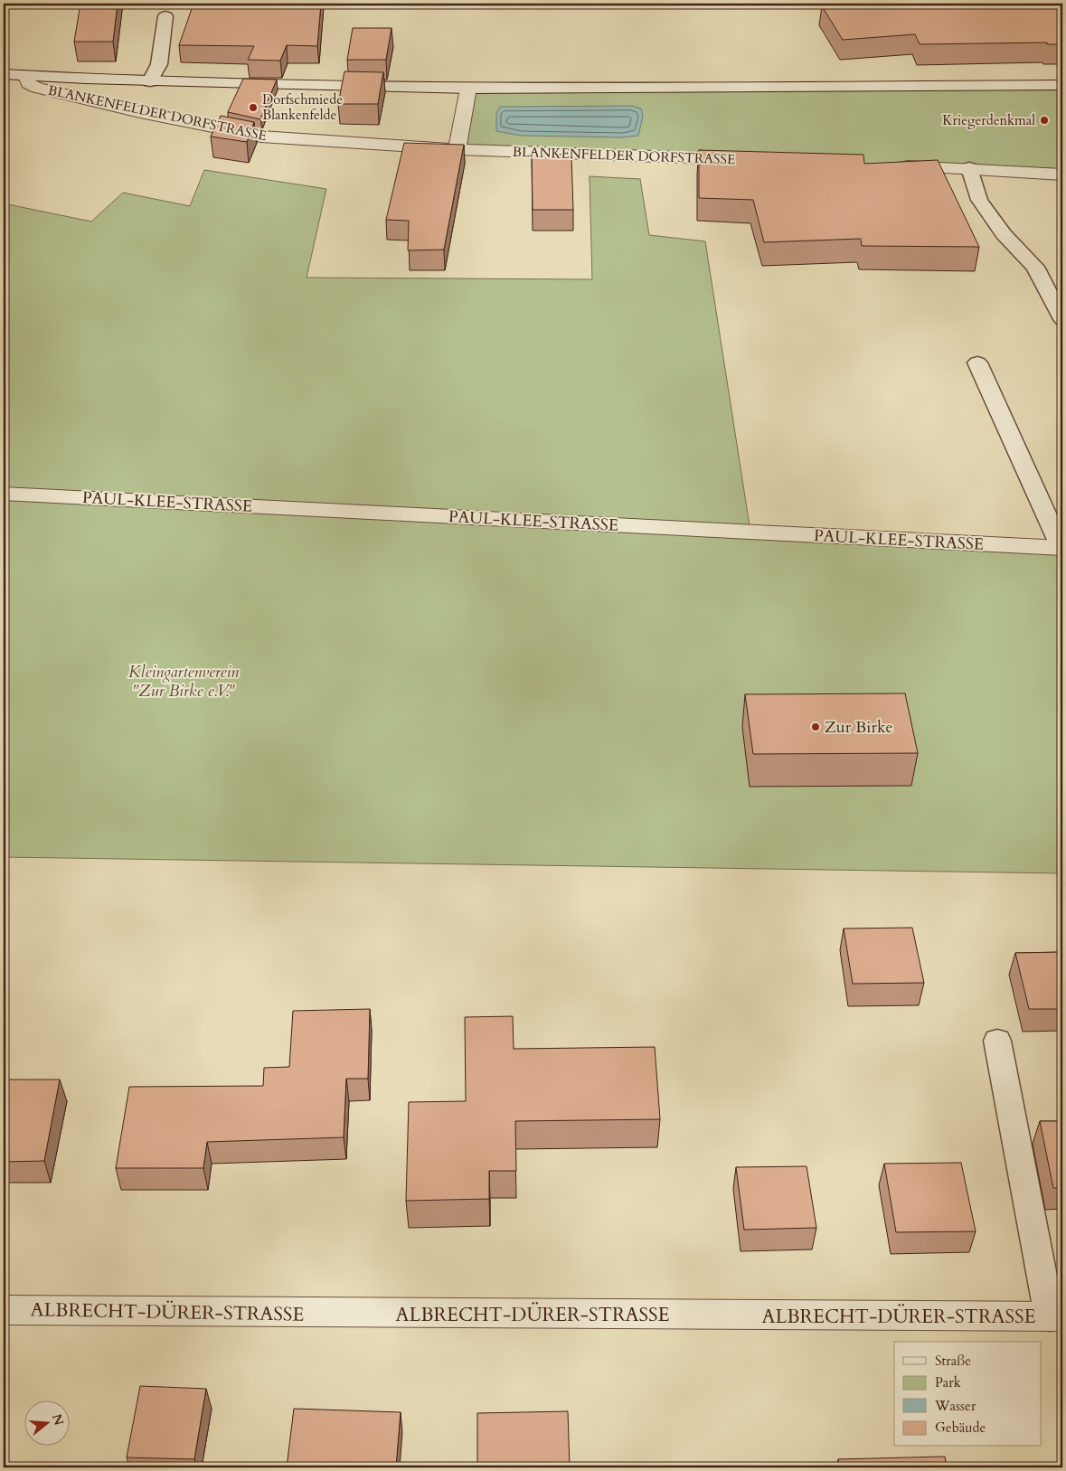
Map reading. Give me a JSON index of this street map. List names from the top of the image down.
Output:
{
  "streets": {
    "street": ["BLANKENFELDER DORFSTRASSE", "PAUL-KLEE-STRASSE", "ALBRECHT-DÜRER-STRASSE"]
  },
  "parks": ["Kleingartenverein \"Zur Birke e.V.\""],
  "places": ["Dorfschmiede Blankenfelde", "Kriegerdenkmal", "Zur Birke"],
  "legend": [
    "Straße",
    "Park",
    "Wasser",
    "Gebäude"
  ],
  "north": "right"
}
